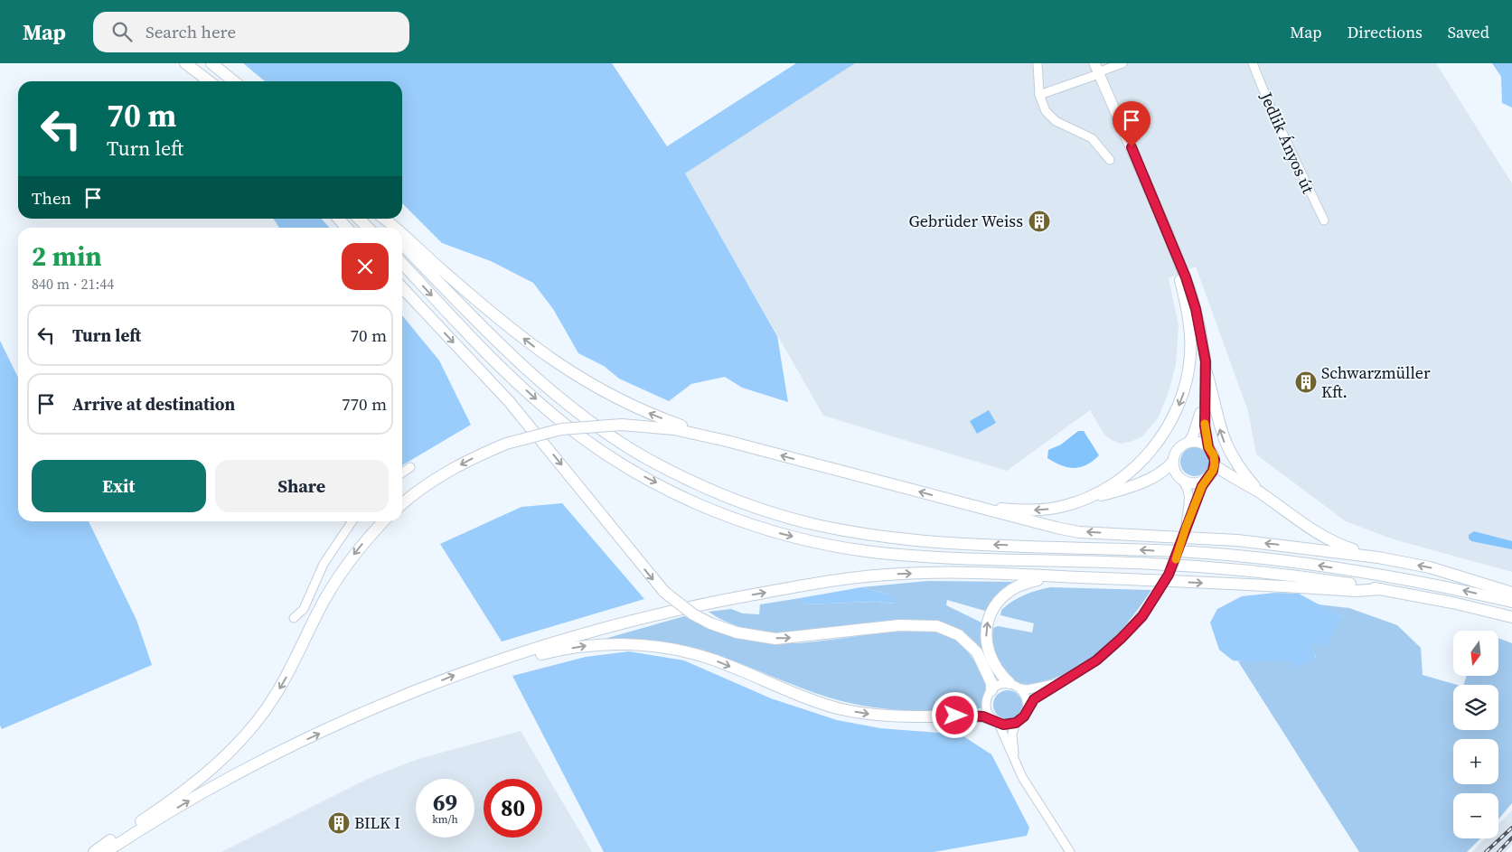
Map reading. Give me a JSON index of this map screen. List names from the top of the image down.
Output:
{
  "streets": {
    "street": ["Jedlik Ányos út"]
  },
  "places": {
    "building": ["Gebrüder Weiss", "Schwarzmüller Kft.", "BILK I"]
  },
  "north": "bottom",
  "page": {
    "header": "Map",
    "search": "Search here",
    "nav": ["Map", "Directions", "Saved"],
    "turn": ["70 m", "Turn left"],
    "then": "Then",
    "heading": ["2 min", "840 m · 21:44"],
    "list": [
      {
        "name": "Turn left",
        "value": "70 m"
      },
      {
        "name": "Arrive at destination",
        "value": "770 m"
      }
    ],
    "buttons": ["Exit", "Share"],
    "map_buttons": ["+", "−"],
    "speed": "69 km/h",
    "limit": "80"
  }
}
